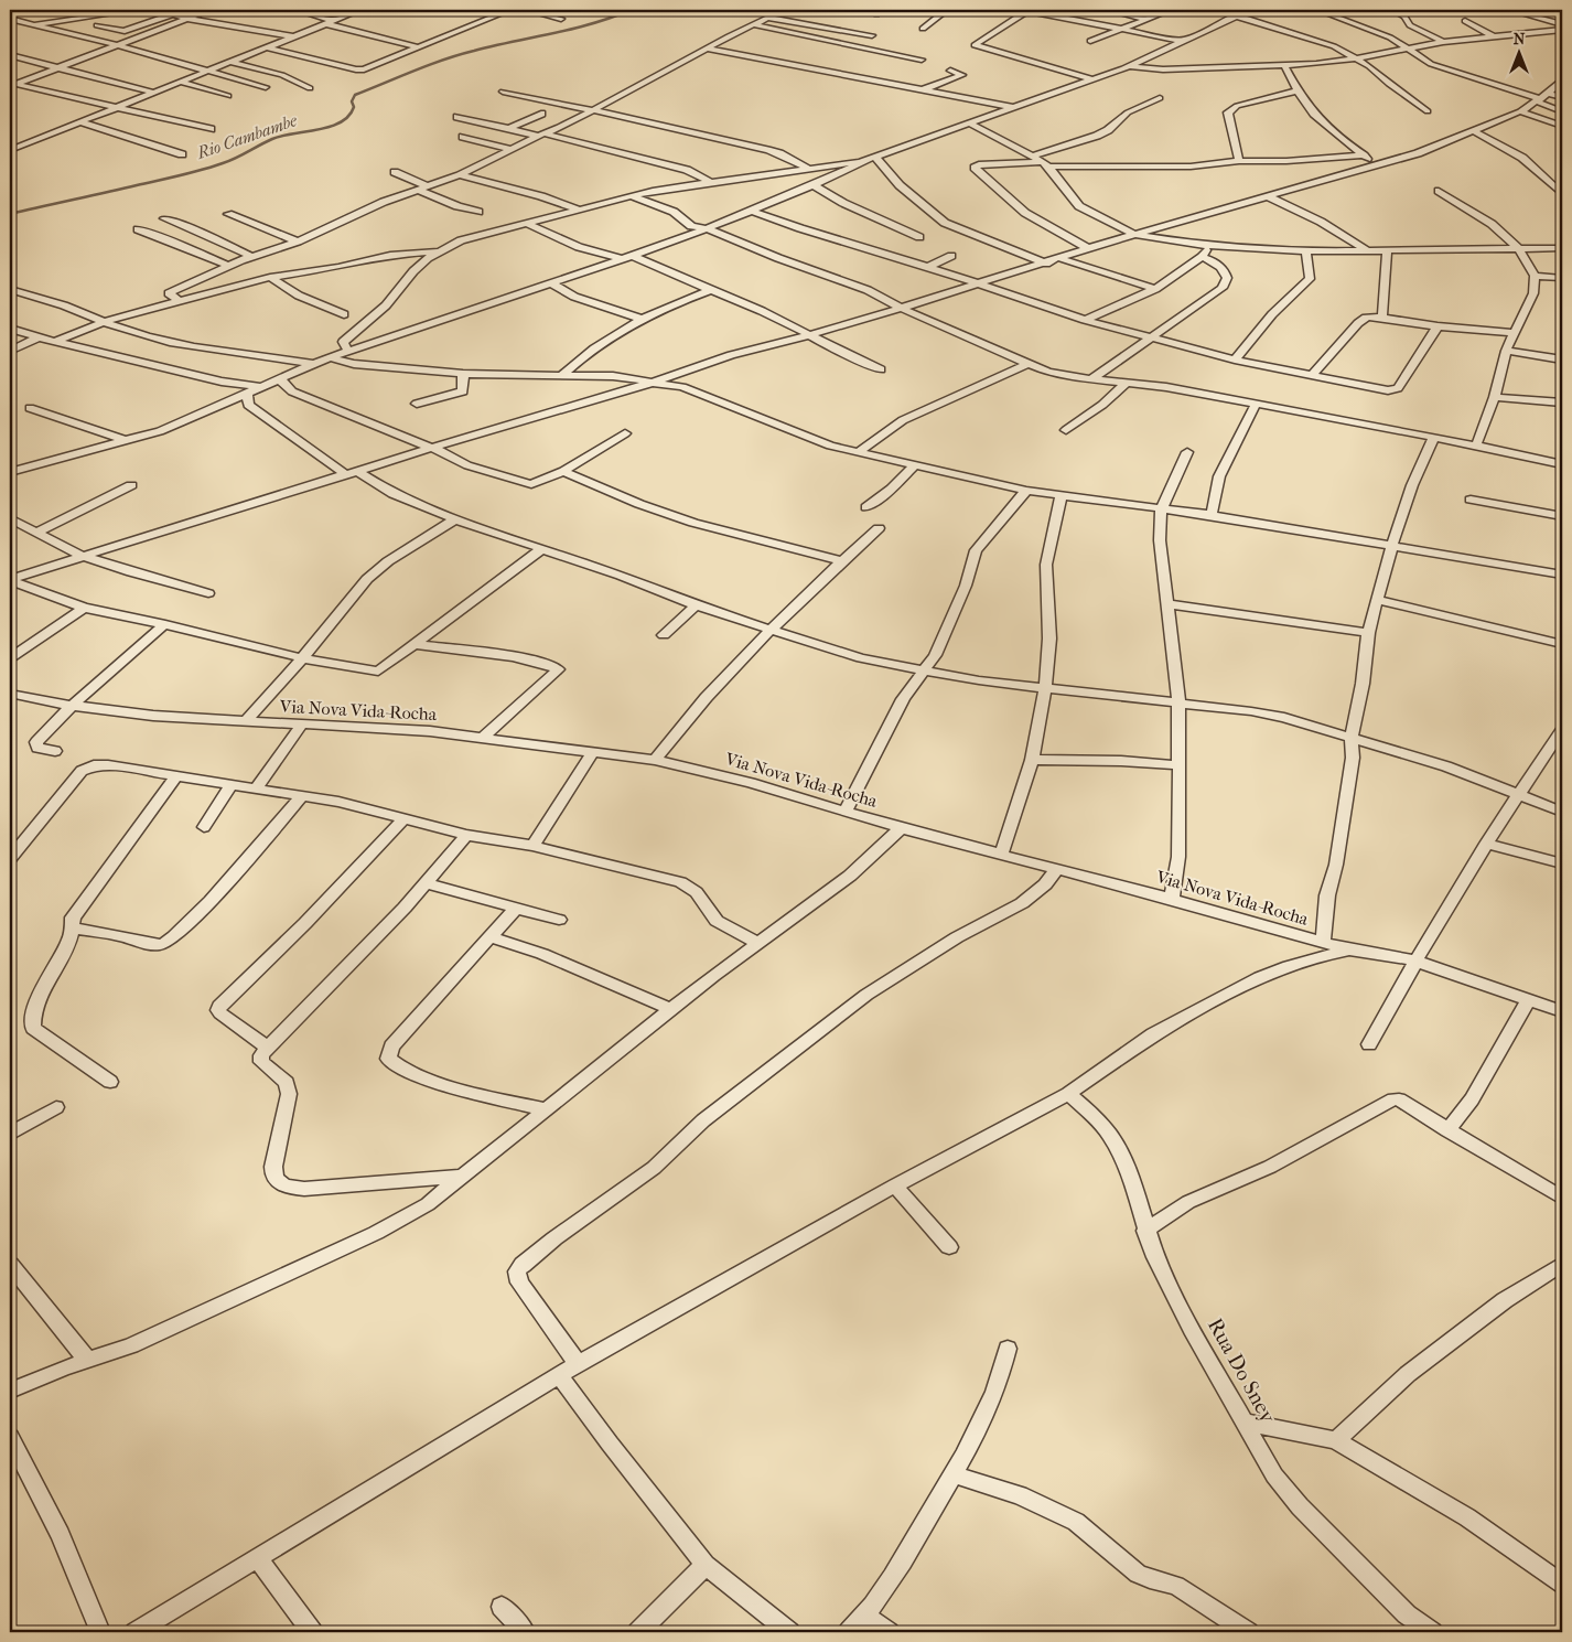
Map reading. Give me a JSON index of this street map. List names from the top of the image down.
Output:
{
  "streets": {
    "street": ["Via Nova Vida-Rocha", "Rua Do Sney"]
  },
  "water": ["Rio Cambambe"],
  "north": "top"
}
